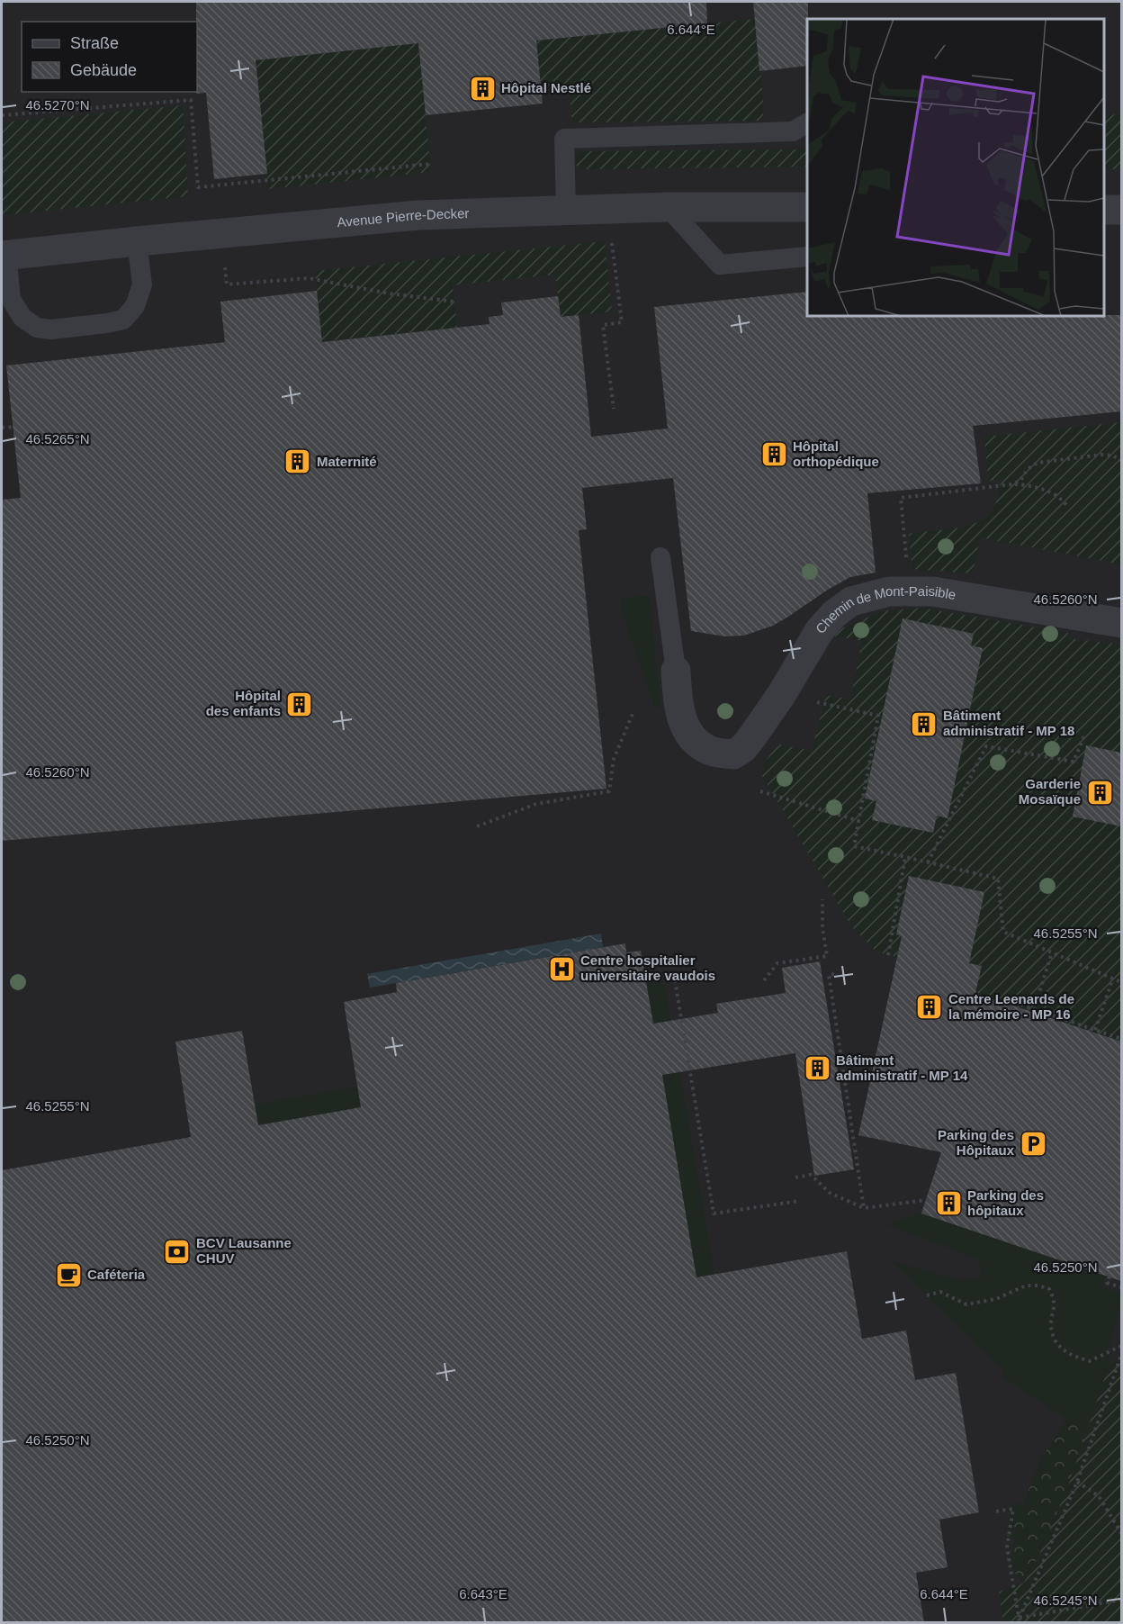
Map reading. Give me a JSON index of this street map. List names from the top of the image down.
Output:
{
  "streets": {
    "street": ["Avenue Pierre-Decker", "Chemin de Mont-Paisible"]
  },
  "places": {
    "building": [
      "Hôpital Nestlé",
      "Hôpital orthopédique",
      "Maternité",
      "Hôpital des enfants",
      "Bâtiment administratif - MP 18",
      "Garderie Mosaïque",
      "Centre Leenards de la mémoire - MP 16",
      "Bâtiment administratif - MP 14",
      "Parking des hôpitaux"
    ],
    "hospital": ["Centre hospitalier universitaire vaudois"],
    "parking": ["Parking des Hôpitaux"],
    "bank": ["BCV Lausanne CHUV"],
    "cafe": ["Caféteria"]
  },
  "legend": ["Straße", "Gebäude"],
  "coordinates": [
    "6.644°E",
    "46.5270°N",
    "46.5265°N",
    "46.5260°N",
    "46.5255°N",
    "46.5250°N",
    "6.643°E",
    "46.5245°N"
  ]
}
